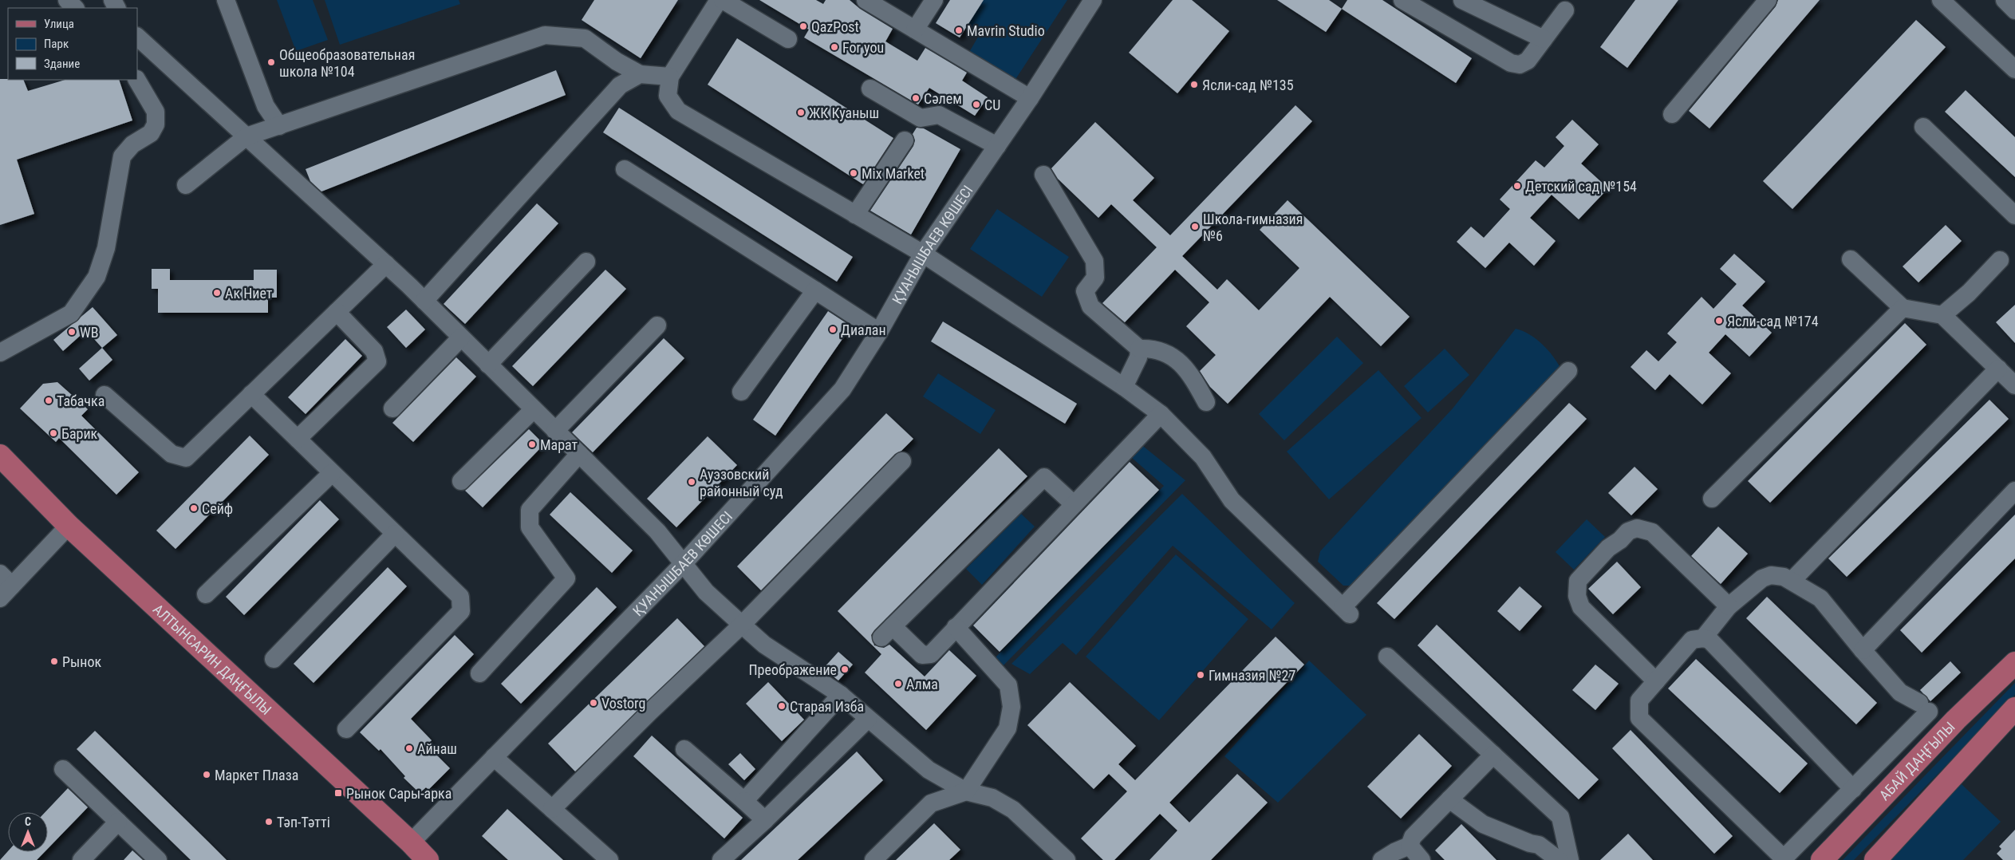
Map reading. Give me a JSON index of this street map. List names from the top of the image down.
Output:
{
  "streets": {
    "main road": ["АЛТЫНСАРИН ДАҢҒЫЛЫ", "АБАЙ ДАҢҒЫЛЫ"],
    "street": ["ҚУАНЫШБАЕВ КӨШЕСІ"]
  },
  "crossings": [
    ["ҚУАНЫШБАЕВ КӨШЕСІ", "АЛТЫНСАРИН ДАҢҒЫЛЫ"]
  ],
  "places": {
    "other": [
      "QazPost",
      "Mavrin Studio",
      "For you",
      "Общеобразовательная школа №104",
      "Ясли-сад №135",
      "Cәлем",
      "CU",
      "ЖК Куаныш",
      "Mix Market",
      "Детский сад №154",
      "Школа-гимназия №6",
      "Ак Ниет",
      "Ясли-сад №174",
      "Диалан",
      "WB",
      "Табачка",
      "Барик",
      "Марат",
      "Ауэзовский районный суд",
      "Сейф",
      "Рынок",
      "Преображение",
      "Гимназия №27",
      "Алма",
      "Vostorg",
      "Старая Изба",
      "Айнаш",
      "Маркет Плаза",
      "Тәп-Тәтті"
    ],
    "transit": ["Рынок Сары-арка"]
  },
  "legend": ["Улица", "Парк", "Здание"],
  "north": "top"
}
